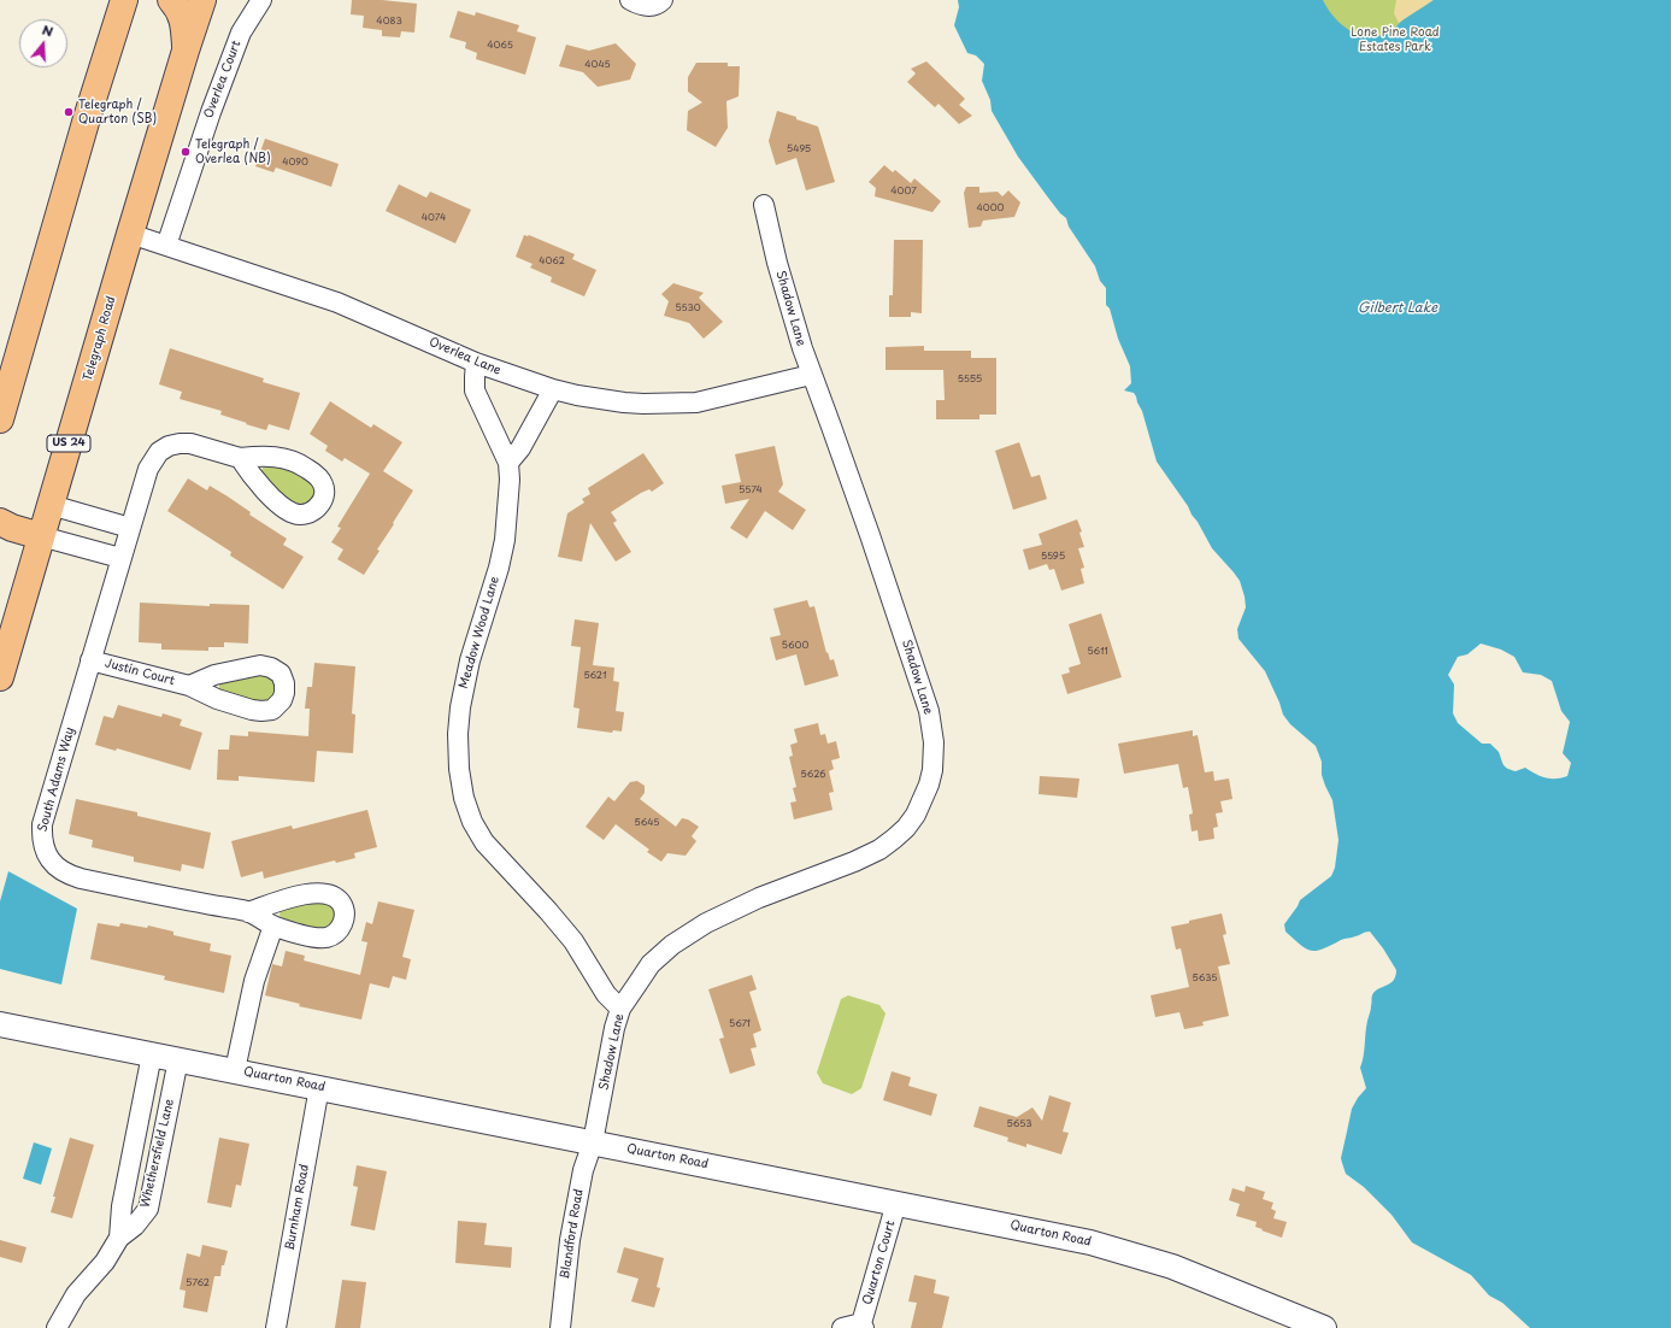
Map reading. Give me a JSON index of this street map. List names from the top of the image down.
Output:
{
  "streets": {
    "highway": ["Telegraph Road", "US 24"],
    "street": [
      "Overlea Court",
      "Shadow Lane",
      "Overlea Lane",
      "Meadow Wood Lane",
      "Justin Court",
      "South Adams Way",
      "Quarton Road",
      "Whethersfield Lane",
      "Burnham Road",
      "Blandford Road",
      "Quarton Court"
    ]
  },
  "crossings": [
    ["Overlea Court", "Overlea Lane"],
    ["Shadow Lane", "Overlea Lane"],
    ["Shadow Lane", "Meadow Wood Lane"],
    ["Shadow Lane", "Quarton Road"],
    ["Shadow Lane", "Blandford Road"],
    ["Telegraph Road", "Overlea Lane"],
    ["Overlea Lane", "Meadow Wood Lane"],
    ["Justin Court", "South Adams Way"],
    ["Quarton Road", "Whethersfield Lane"],
    ["Quarton Road", "Burnham Road"],
    ["Quarton Road", "Blandford Road"],
    ["Quarton Road", "Quarton Court"]
  ],
  "water": ["Gilbert Lake"],
  "parks": ["Lone Pine Road Estates Park"],
  "places": ["Telegraph / Quarton (SB)", "Telegraph / Overlea (NB)"],
  "house_numbers": [
    "4083",
    "4065",
    "4045",
    "5495",
    "4090",
    "4007",
    "4000",
    "4074",
    "4062",
    "5530",
    "5555",
    "5574",
    "5595",
    "5600",
    "5611",
    "5621",
    "5626",
    "5645",
    "5635",
    "5671",
    "5653",
    "5762"
  ],
  "north": "top"
}
